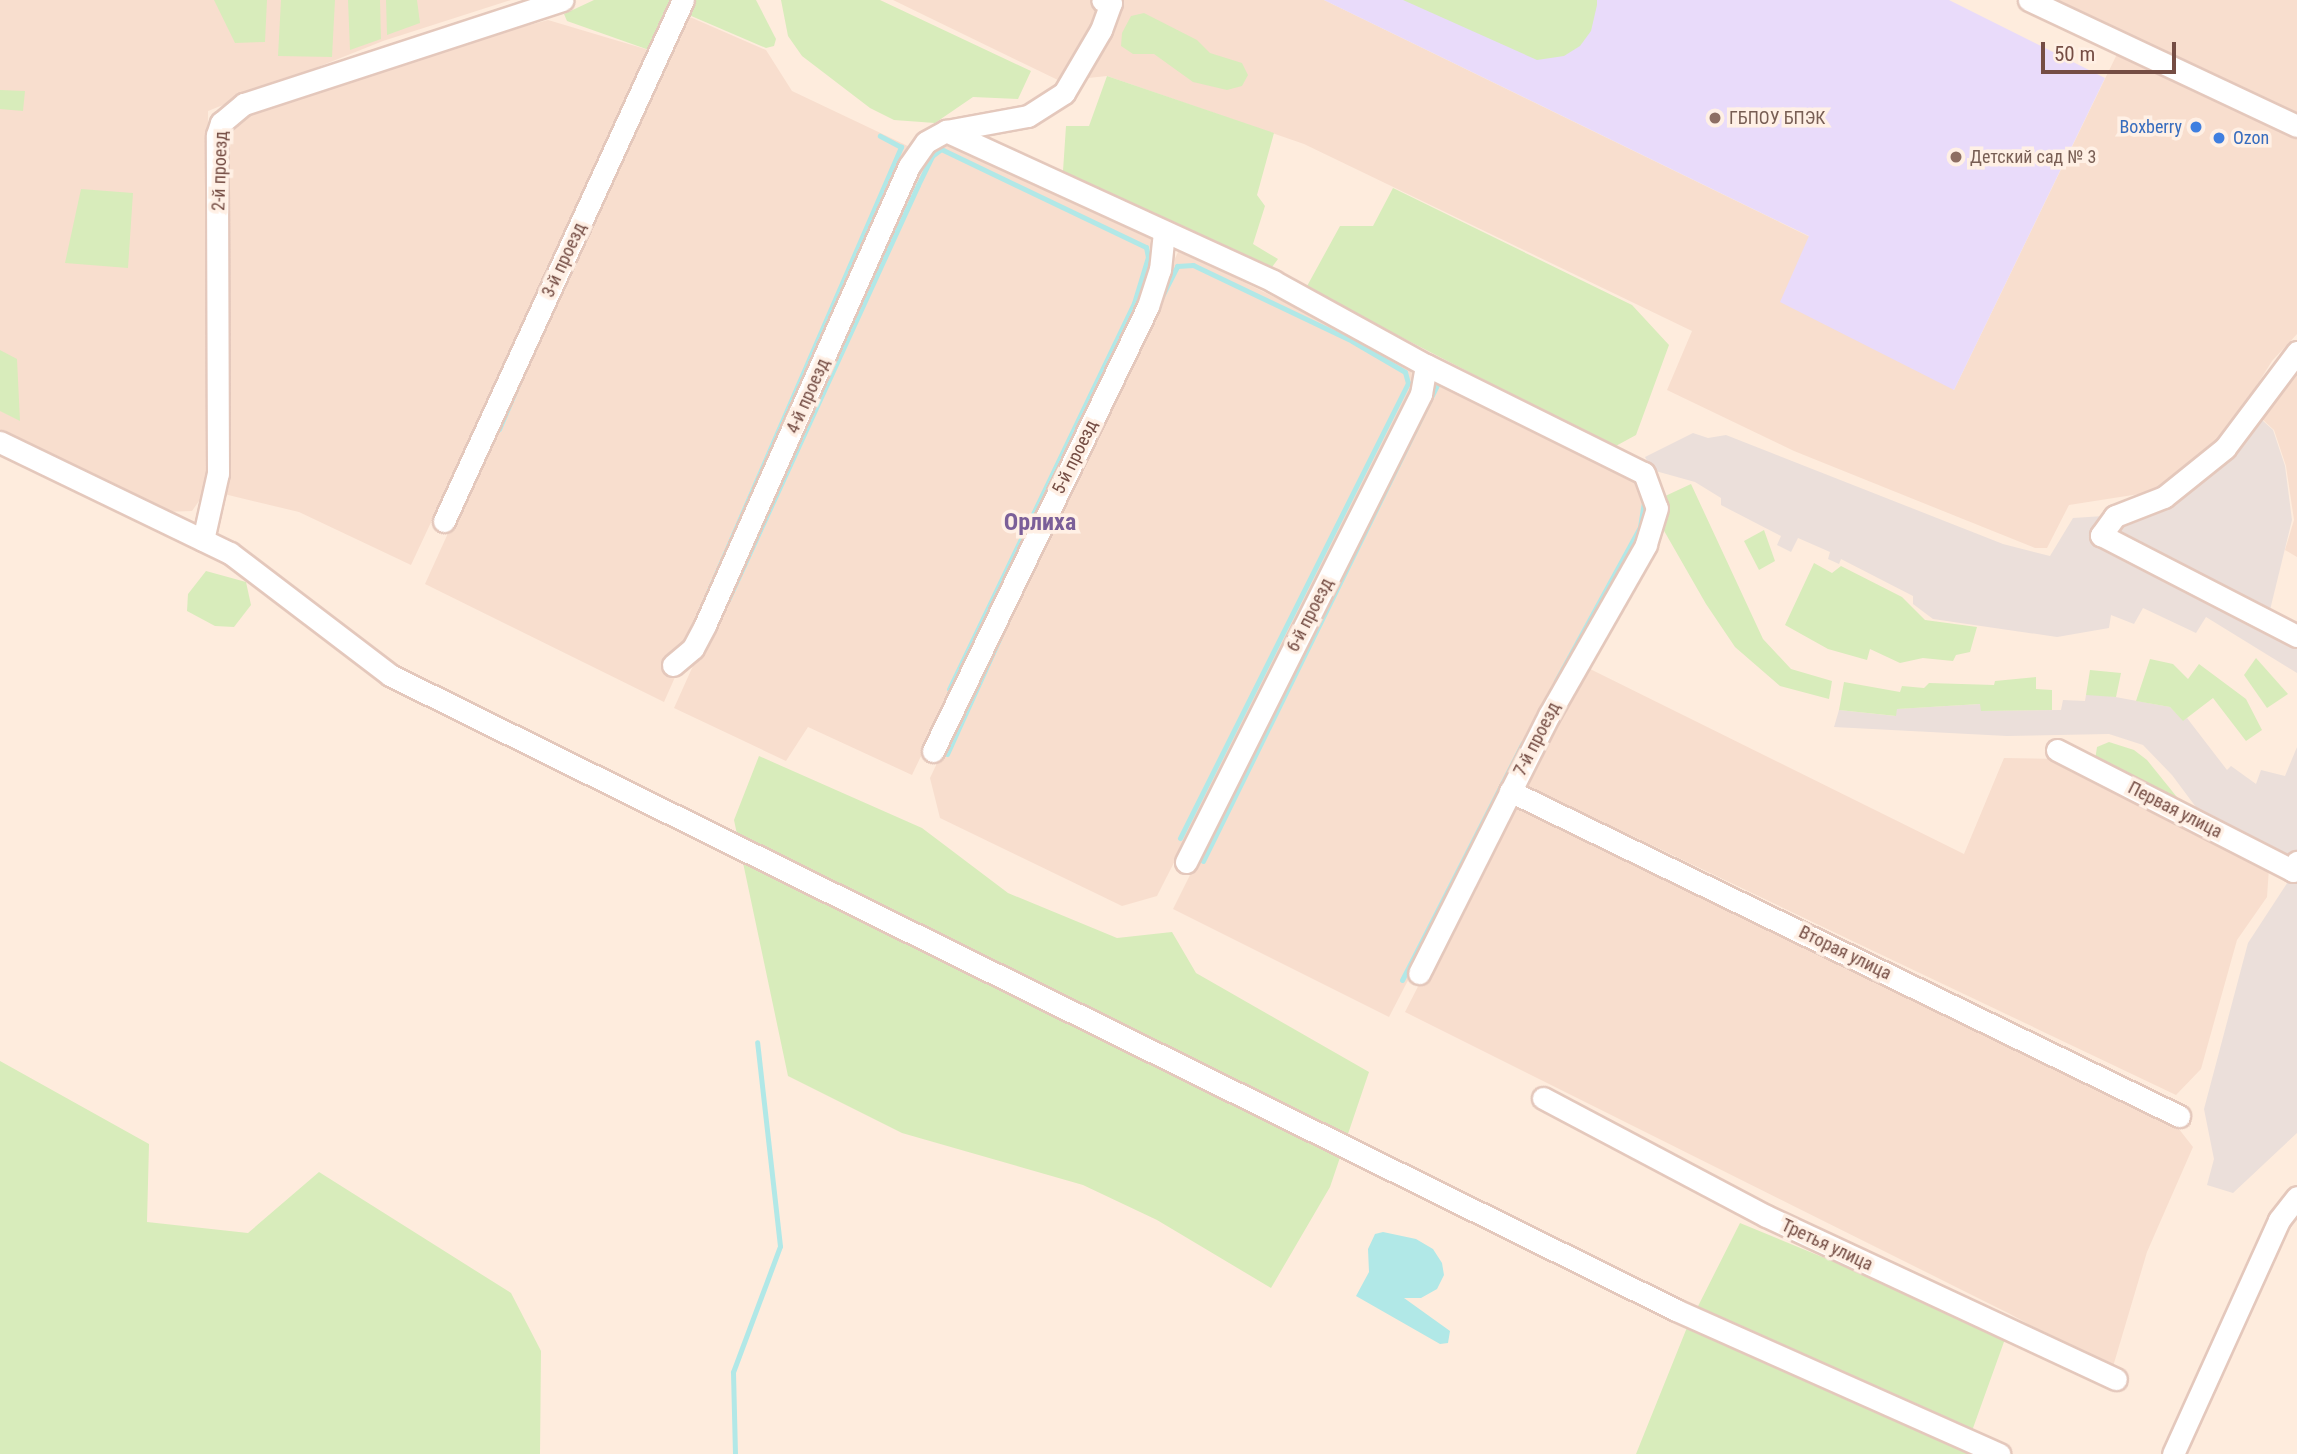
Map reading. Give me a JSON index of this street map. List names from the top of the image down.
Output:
{
  "streets": {
    "street": [
      "2-й проезд",
      "3-й проезд",
      "4-й проезд",
      "5-й проезд",
      "6-й проезд",
      "7-й проезд",
      "Первая улица",
      "Вторая улица",
      "Третья улица"
    ]
  },
  "crossings": [
    ["6-й проезд", "7-й проезд"],
    ["7-й проезд", "Вторая улица"]
  ],
  "districts": ["Орлиха"],
  "places": [
    "ГБПОУ БПЭК",
    "Boxberry",
    "Ozon",
    "Детский сад № 3"
  ],
  "scale_bar": "50 m"
}
